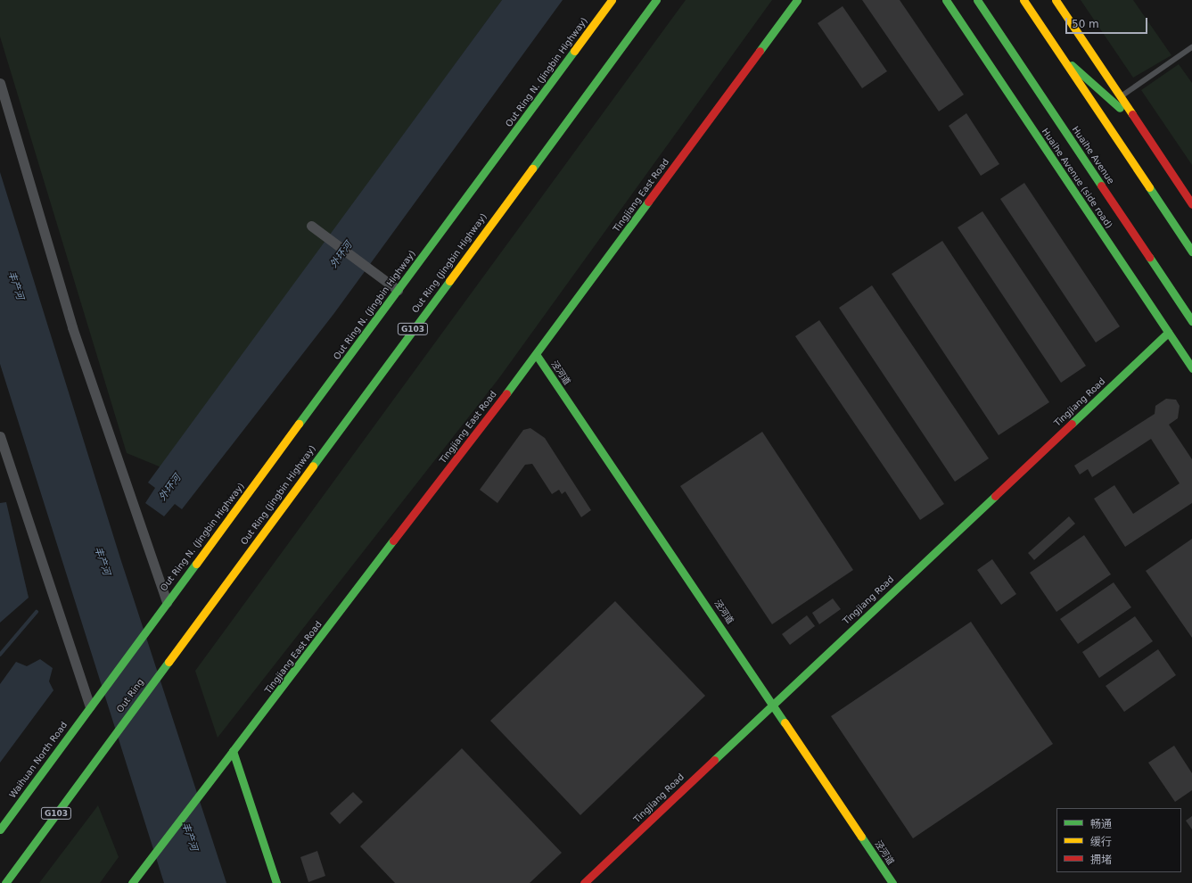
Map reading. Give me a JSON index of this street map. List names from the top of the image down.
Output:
{
  "streets": {
    "main road": [
      "Out Ring N. (Jingbin Highway)",
      "Huaihe Avenue",
      "Huaihe Avenue (side road)",
      "Tingjiang East Road",
      "Out Ring (Jingbin Highway)",
      "G103",
      "泾河道",
      "Tingjiang Road",
      "Out Ring",
      "Waihuan North Road"
    ]
  },
  "crossings": [
    ["Out Ring N. (Jingbin Highway)", "Waihuan North Road"],
    ["Huaihe Avenue (side road)", "Tingjiang Road"],
    ["Tingjiang East Road", "泾河道"],
    ["Out Ring (Jingbin Highway)", "Out Ring"],
    ["泾河道", "Tingjiang Road"]
  ],
  "water": ["外环河", "丰产河"],
  "legend": ["畅通", "缓行", "拥堵"],
  "scale_bar": "50 m"
}
